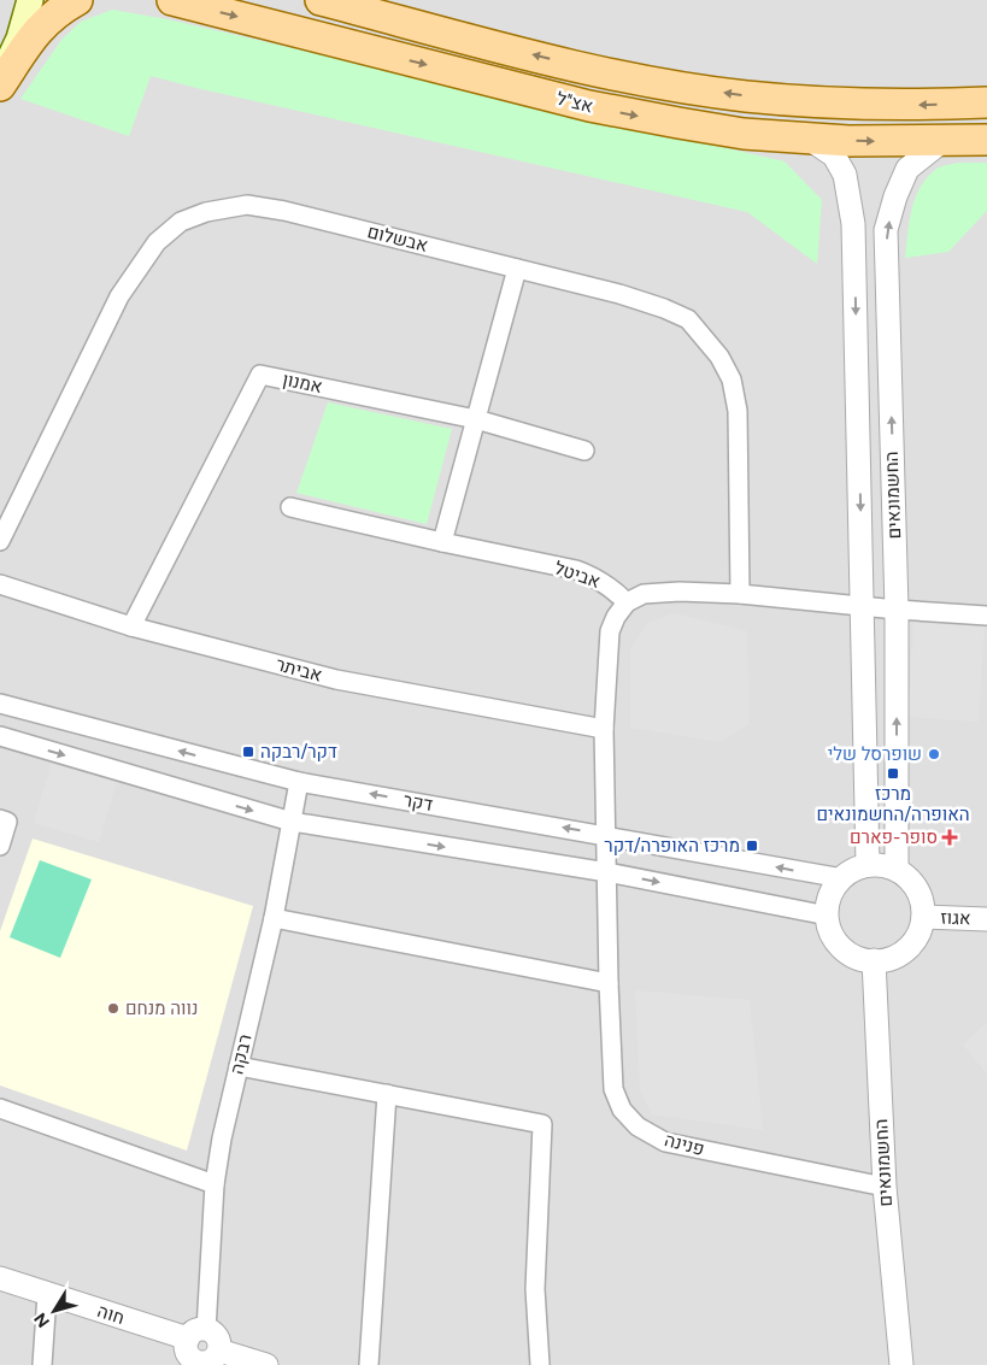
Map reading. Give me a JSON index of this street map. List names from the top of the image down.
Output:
{
  "streets": {
    "main road": ["אצ\"ל"],
    "street": [
      "אבשלום",
      "אמנון",
      "החשמונאים",
      "אביטל",
      "אביתר",
      "דקר",
      "אגוז",
      "רבקה",
      "פנינה",
      "חוה"
    ]
  },
  "crossings": [
    ["אצ\"ל", "החשמונאים"],
    ["אמנון", "אביתר"],
    ["החשמונאים", "דקר"],
    ["החשמונאים", "אגוז"],
    ["החשמונאים", "פנינה"],
    ["אביטל", "פנינה"],
    ["אביתר", "פנינה"],
    ["דקר", "אגוז"],
    ["דקר", "רבקה"],
    ["דקר", "פנינה"],
    ["רבקה", "חוה"]
  ],
  "places": {
    "transit": ["דקר/רבקה", "מרכז האופרה/החשמונאים", "מרכז האופרה/דקר"],
    "other": ["שופרסל שלי", "נווה מנחם"],
    "health": ["סופר-פארם"]
  },
  "north": "bottom left"
}
